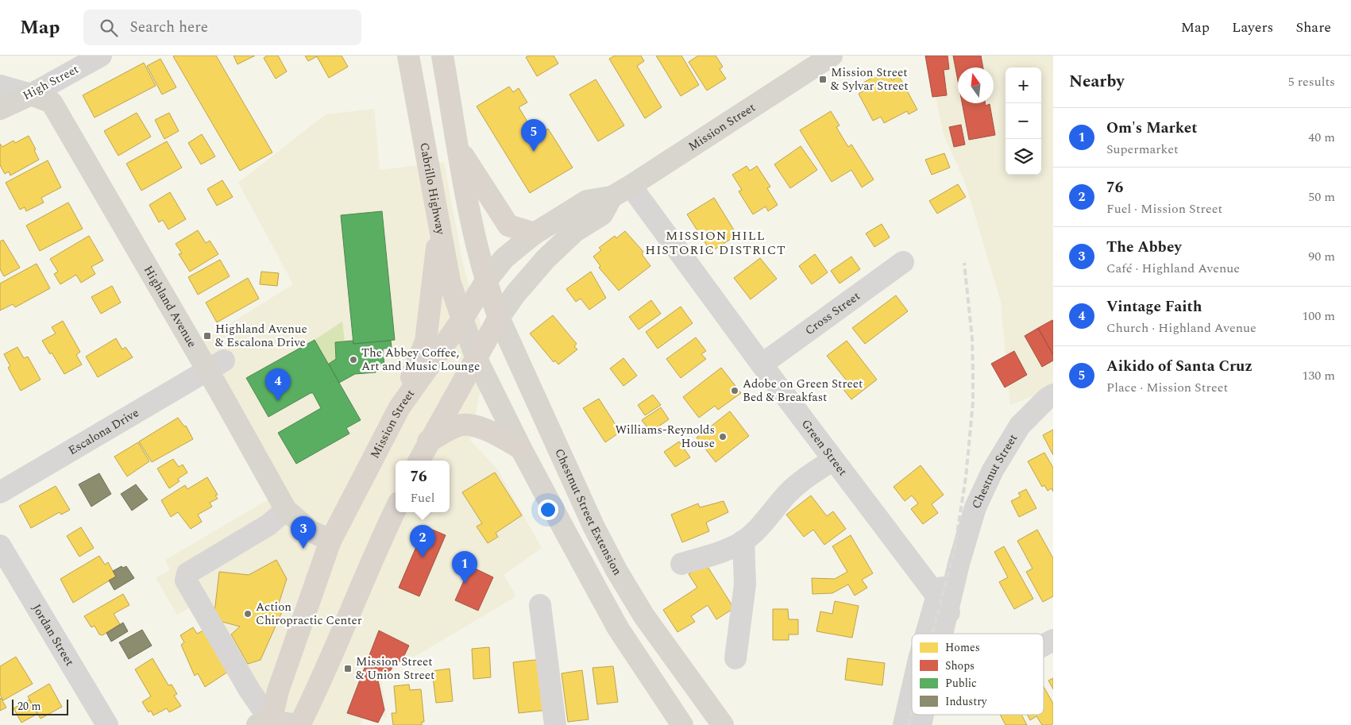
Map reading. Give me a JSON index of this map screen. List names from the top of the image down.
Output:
{
  "streets": {
    "highway": ["Mission Street", "Cabrillo Highway", "Chestnut Street Extension"],
    "main road": ["High Street", "Highland Avenue"],
    "street": [
      "Cross Street",
      "Escalona Drive",
      "Green Street",
      "Chestnut Street",
      "Jordan Street"
    ]
  },
  "crossings": [
    ["High Street", "Highland Avenue"],
    ["Mission Street", "Cabrillo Highway"],
    ["Mission Street", "Highland Avenue"],
    ["Mission Street", "Green Street"],
    ["Mission Street", "Chestnut Street Extension"],
    ["Highland Avenue", "Escalona Drive"],
    ["Cross Street", "Green Street"],
    ["Green Street", "Chestnut Street"]
  ],
  "districts": ["MISSION HILL HISTORIC DISTRICT"],
  "places": {
    "transit": ["Mission Street & Sylvar Street", "Highland Avenue & Escalona Drive", "Mission Street & Union Street"],
    "other": [
      "The Abbey Coffee, Art and Music Lounge",
      "Adobe on Green Street Bed & Breakfast",
      "Williams-Reynolds House",
      "Action Chiropractic Center"
    ]
  },
  "legend": [
    "Homes",
    "Shops",
    "Public",
    "Industry"
  ],
  "scale_bar": "20 m",
  "north": "top",
  "page": {
    "header": "Map",
    "search": "Search here",
    "nav": ["Map", "Layers", "Share"],
    "heading": ["Nearby", "5 results"],
    "map_buttons": ["+", "−"],
    "list": [
      {
        "mark": "1",
        "name": "Om's Market",
        "note": "Supermarket",
        "value": "40 m"
      },
      {
        "mark": "2",
        "name": "76",
        "note": "Fuel · Mission Street",
        "value": "50 m"
      },
      {
        "mark": "3",
        "name": "The Abbey",
        "note": "Café · Highland Avenue",
        "value": "90 m"
      },
      {
        "mark": "4",
        "name": "Vintage Faith",
        "note": "Church · Highland Avenue",
        "value": "100 m"
      },
      {
        "mark": "5",
        "name": "Aikido of Santa Cruz",
        "note": "Place · Mission Street",
        "value": "130 m"
      }
    ],
    "pins": [
      "5",
      "4",
      "3",
      "2",
      "1"
    ],
    "popup": ["76", "Fuel"],
    "scale": "20 m"
  }
}
